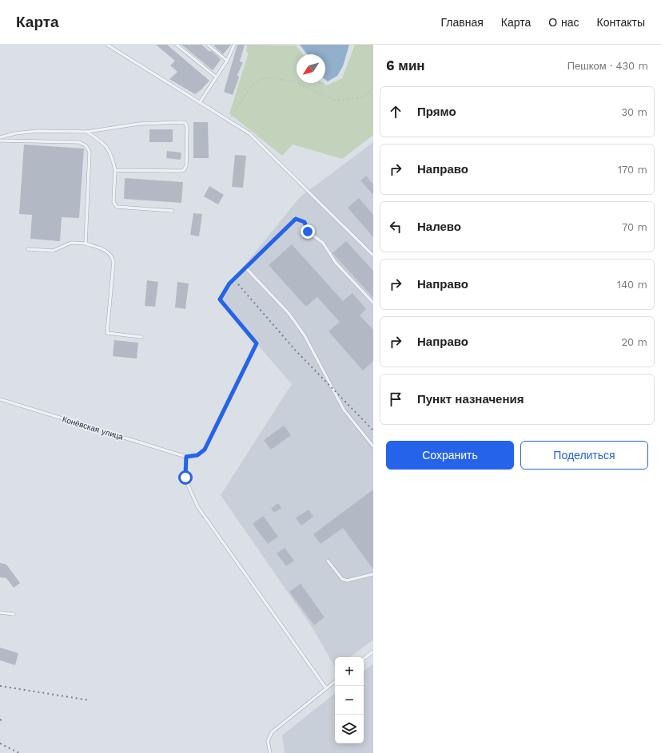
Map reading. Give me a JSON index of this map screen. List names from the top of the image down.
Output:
{
  "streets": {
    "lane": ["Конёвская улица"]
  },
  "north": "bottom left",
  "page": {
    "header": "Карта",
    "nav": [
      "Главная",
      "Карта",
      "О нас",
      "Контакты"
    ],
    "heading": ["6 мин", "Пешком · 430 m"],
    "list": [
      ["Прямо", "30 m"],
      ["Направо", "170 m"],
      ["Налево", "70 m"],
      ["Направо", "140 m"],
      ["Направо", "20 m"],
      "Пункт назначения"
    ],
    "buttons": ["Сохранить", "Поделиться"],
    "map_buttons": ["+", "−"]
  }
}
